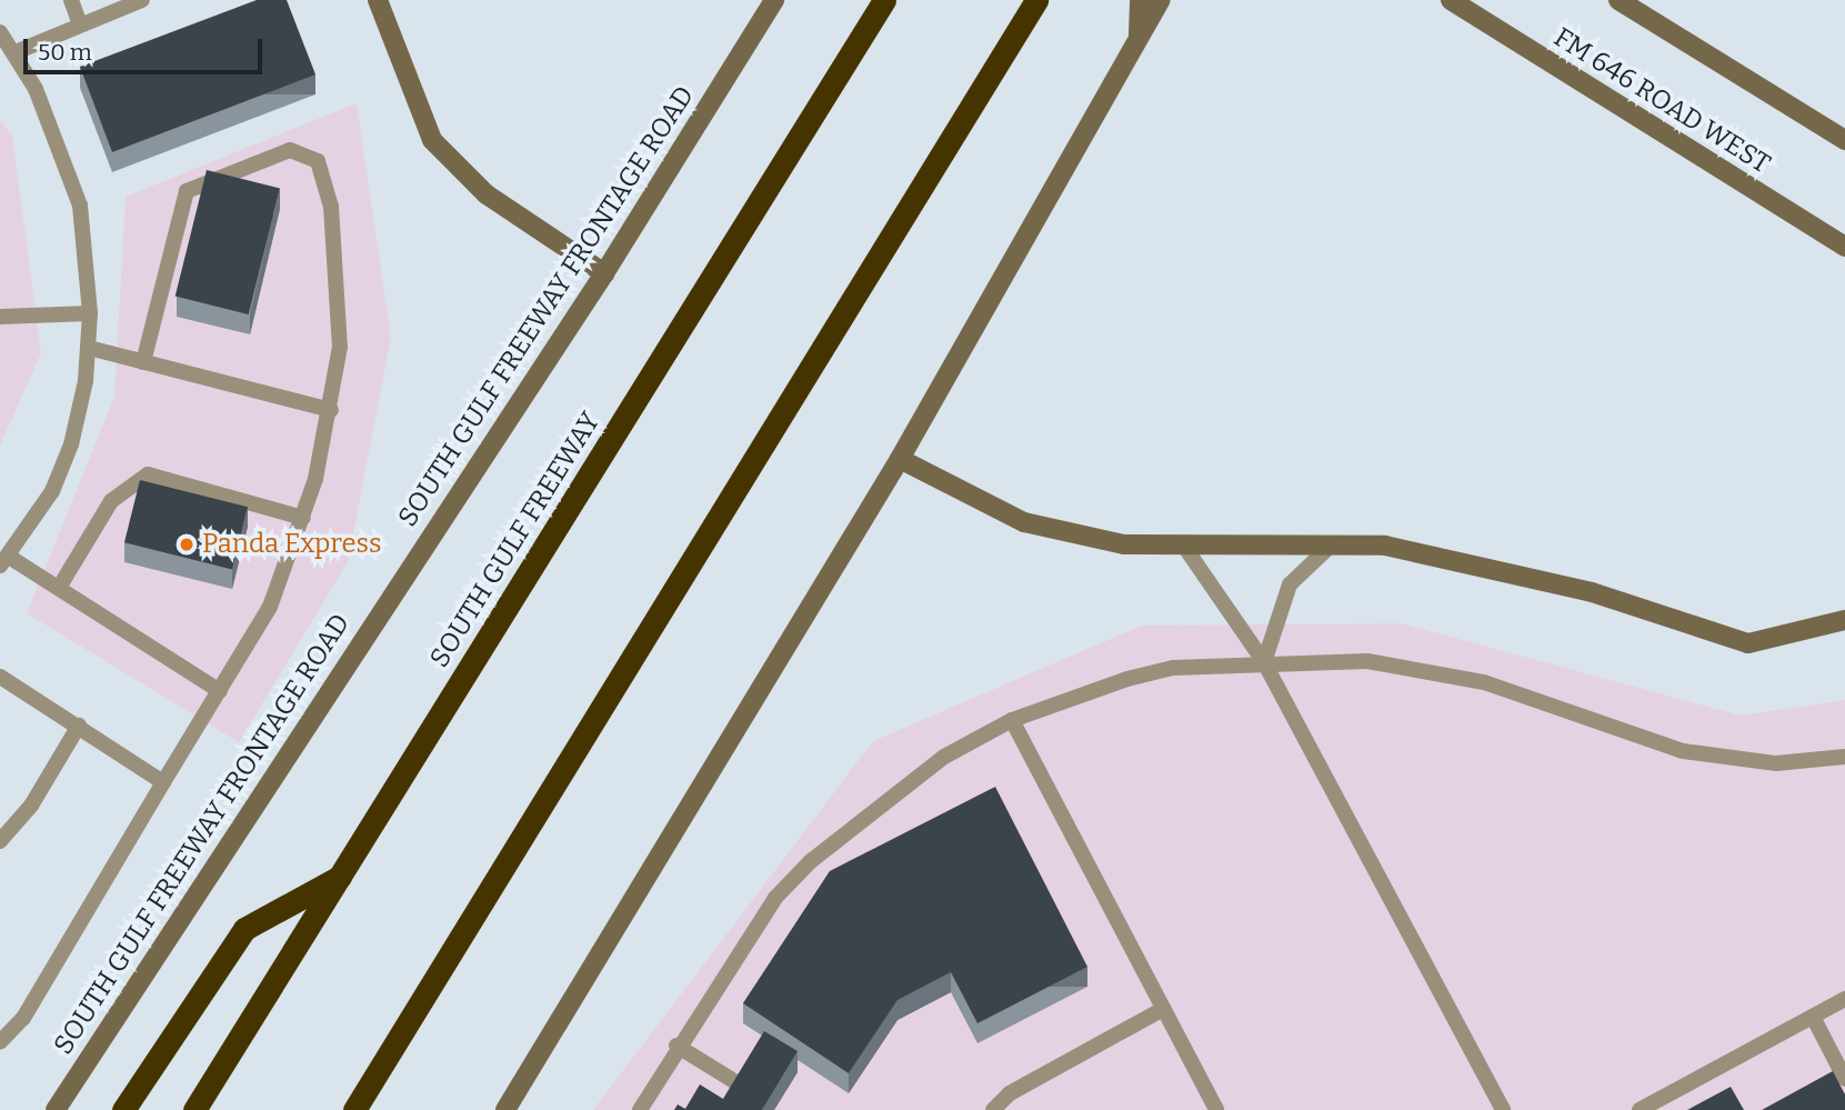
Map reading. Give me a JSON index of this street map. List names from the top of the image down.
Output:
{
  "streets": {
    "highway": ["SOUTH GULF FREEWAY"],
    "main road": ["FM 646 ROAD WEST", "SOUTH GULF FREEWAY FRONTAGE ROAD"]
  },
  "places": ["Panda Express"],
  "scale_bar": "50 m"
}
